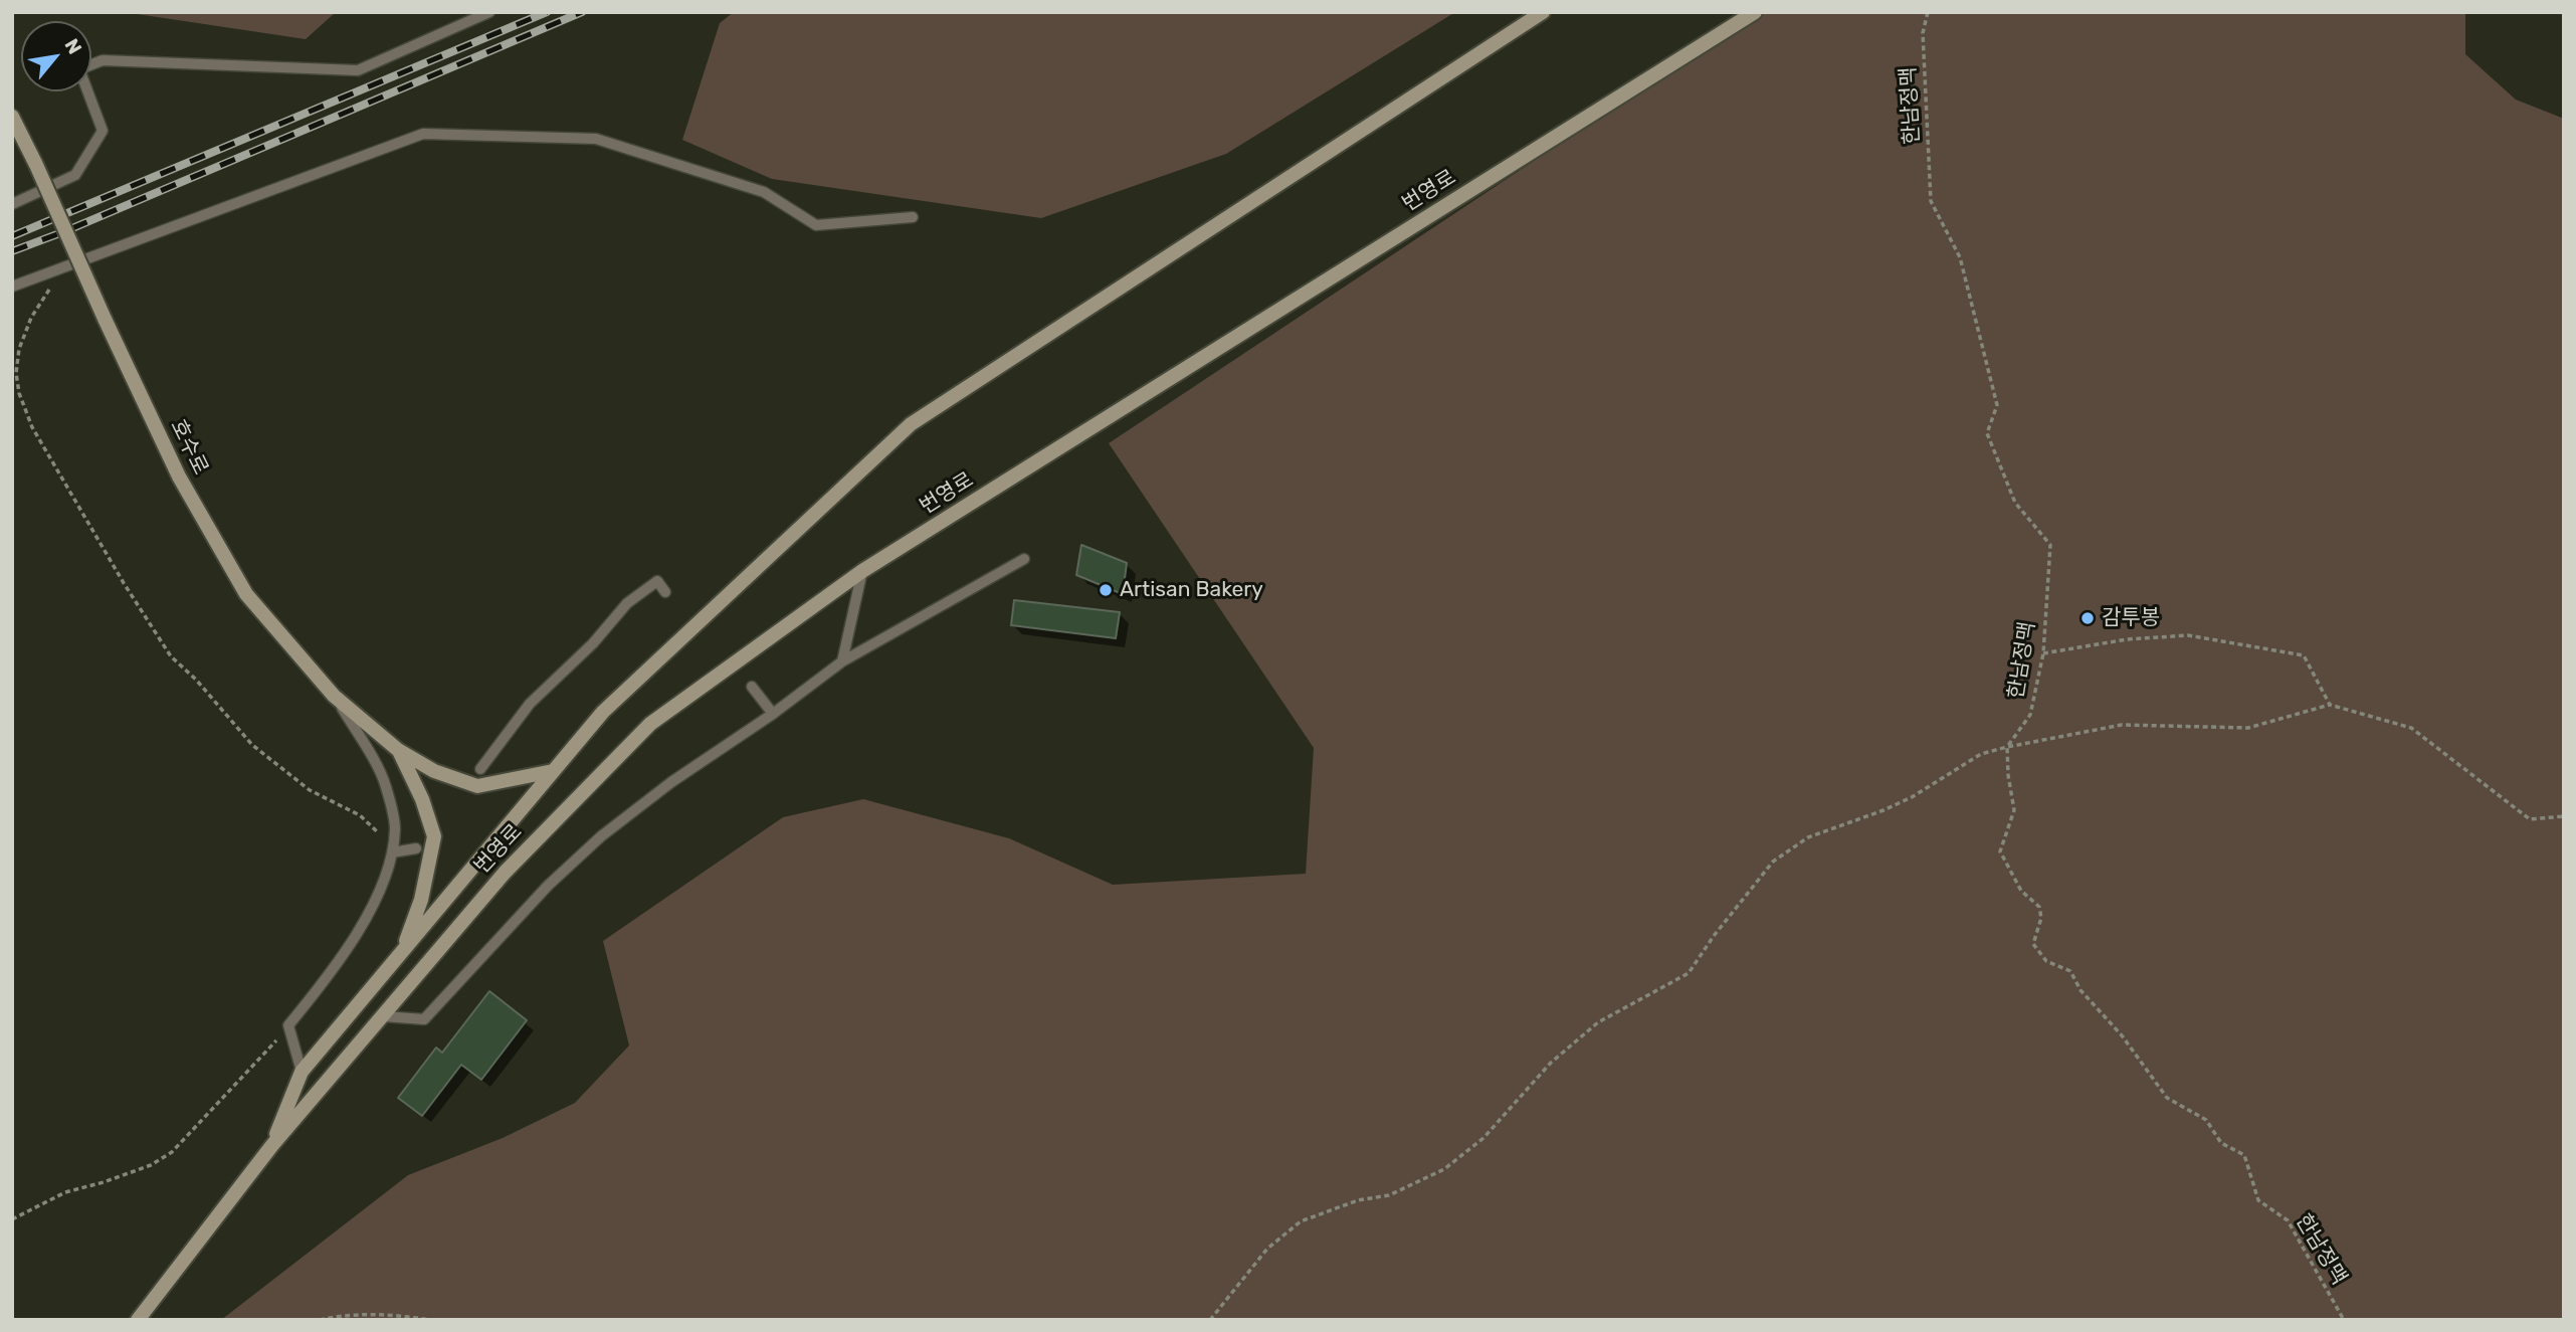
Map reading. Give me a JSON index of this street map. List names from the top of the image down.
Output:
{
  "streets": {
    "street": ["번영로", "호수로"],
    "path": ["한남정맥"]
  },
  "crossings": [
    ["번영로", "호수로"]
  ],
  "places": ["Artisan Bakery", "감투봉"],
  "north": "top right"
}
